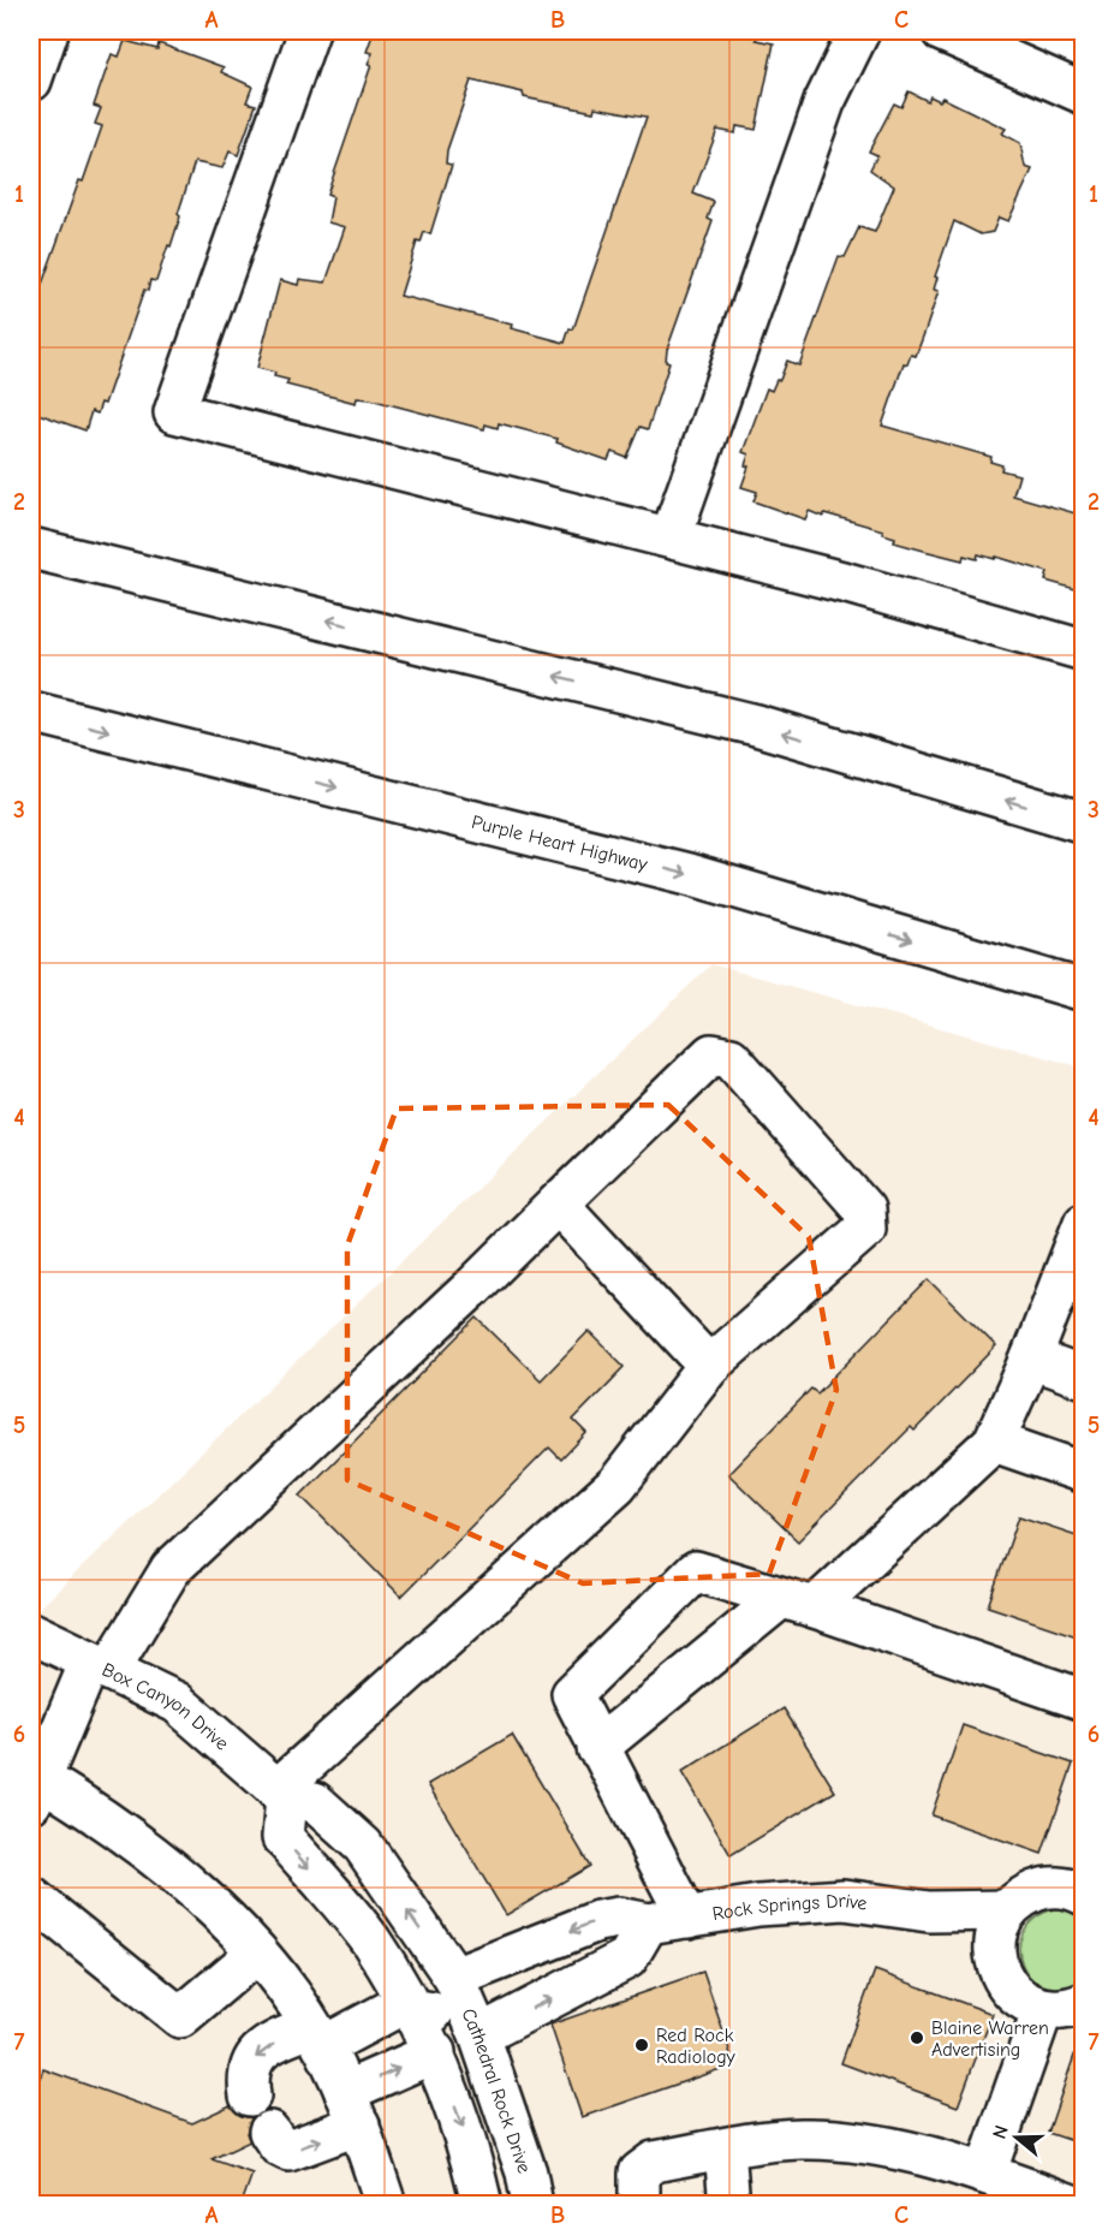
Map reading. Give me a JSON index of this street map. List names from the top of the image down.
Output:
{
  "streets": {
    "main road": [
      "Purple Heart Highway",
      "Box Canyon Drive",
      "Rock Springs Drive",
      "Cathedral Rock Drive"
    ]
  },
  "crossings": [
    ["Box Canyon Drive", "Rock Springs Drive"],
    ["Box Canyon Drive", "Cathedral Rock Drive"],
    ["Rock Springs Drive", "Cathedral Rock Drive"]
  ],
  "places": ["Blaine Warren Advertising", "Red Rock Radiology"],
  "north": "left",
  "grid": {
    "columns": ["A", "B", "C"],
    "rows": [
      "1",
      "2",
      "3",
      "4",
      "5",
      "6",
      "7"
    ]
  }
}
